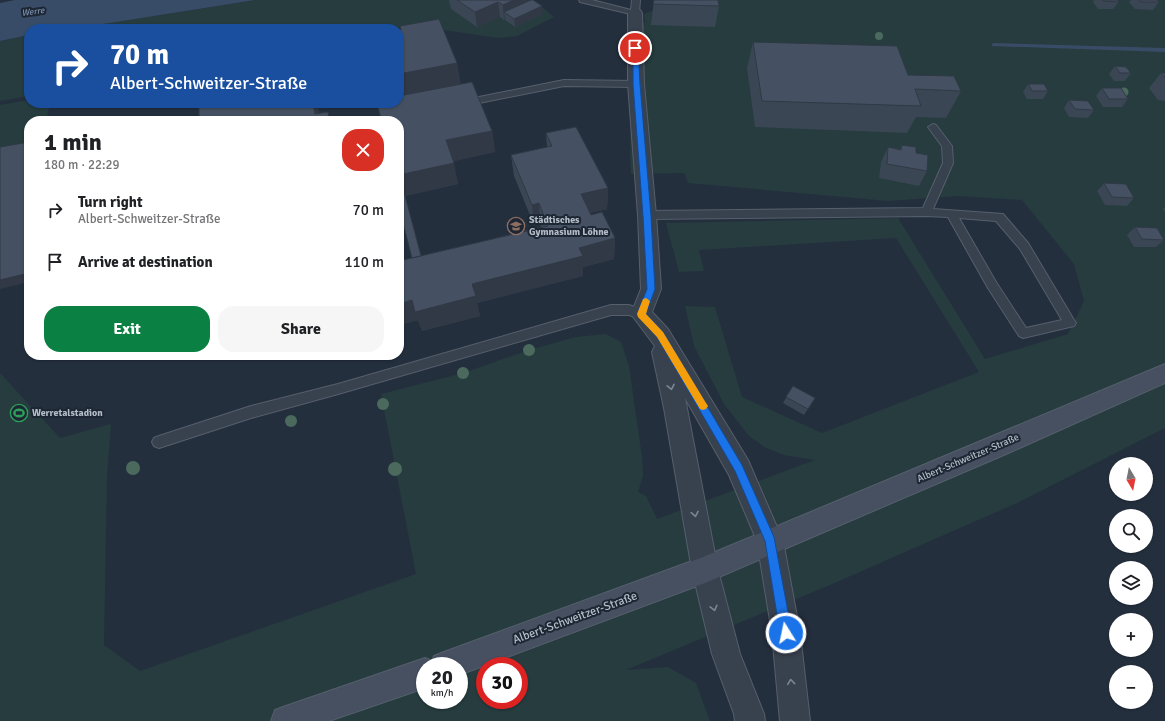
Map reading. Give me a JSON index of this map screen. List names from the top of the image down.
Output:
{
  "streets": {
    "main road": ["Albert-Schweitzer-Straße"]
  },
  "water": ["Werre"],
  "places": {
    "school or university": ["Städtisches Gymnasium Löhne"],
    "sports": ["Werretalstadion"]
  },
  "north": "bottom",
  "page": {
    "turn": ["70 m", "Albert-Schweitzer-Straße"],
    "heading": ["1 min", "180 m · 22:29"],
    "list": [
      {
        "name": "Turn right",
        "note": "Albert-Schweitzer-Straße",
        "value": "70 m"
      },
      {
        "name": "Arrive at destination",
        "value": "110 m"
      }
    ],
    "buttons": ["Exit", "Share"],
    "map_buttons": ["+", "−"],
    "speed": "20 km/h",
    "limit": "30"
  }
}
